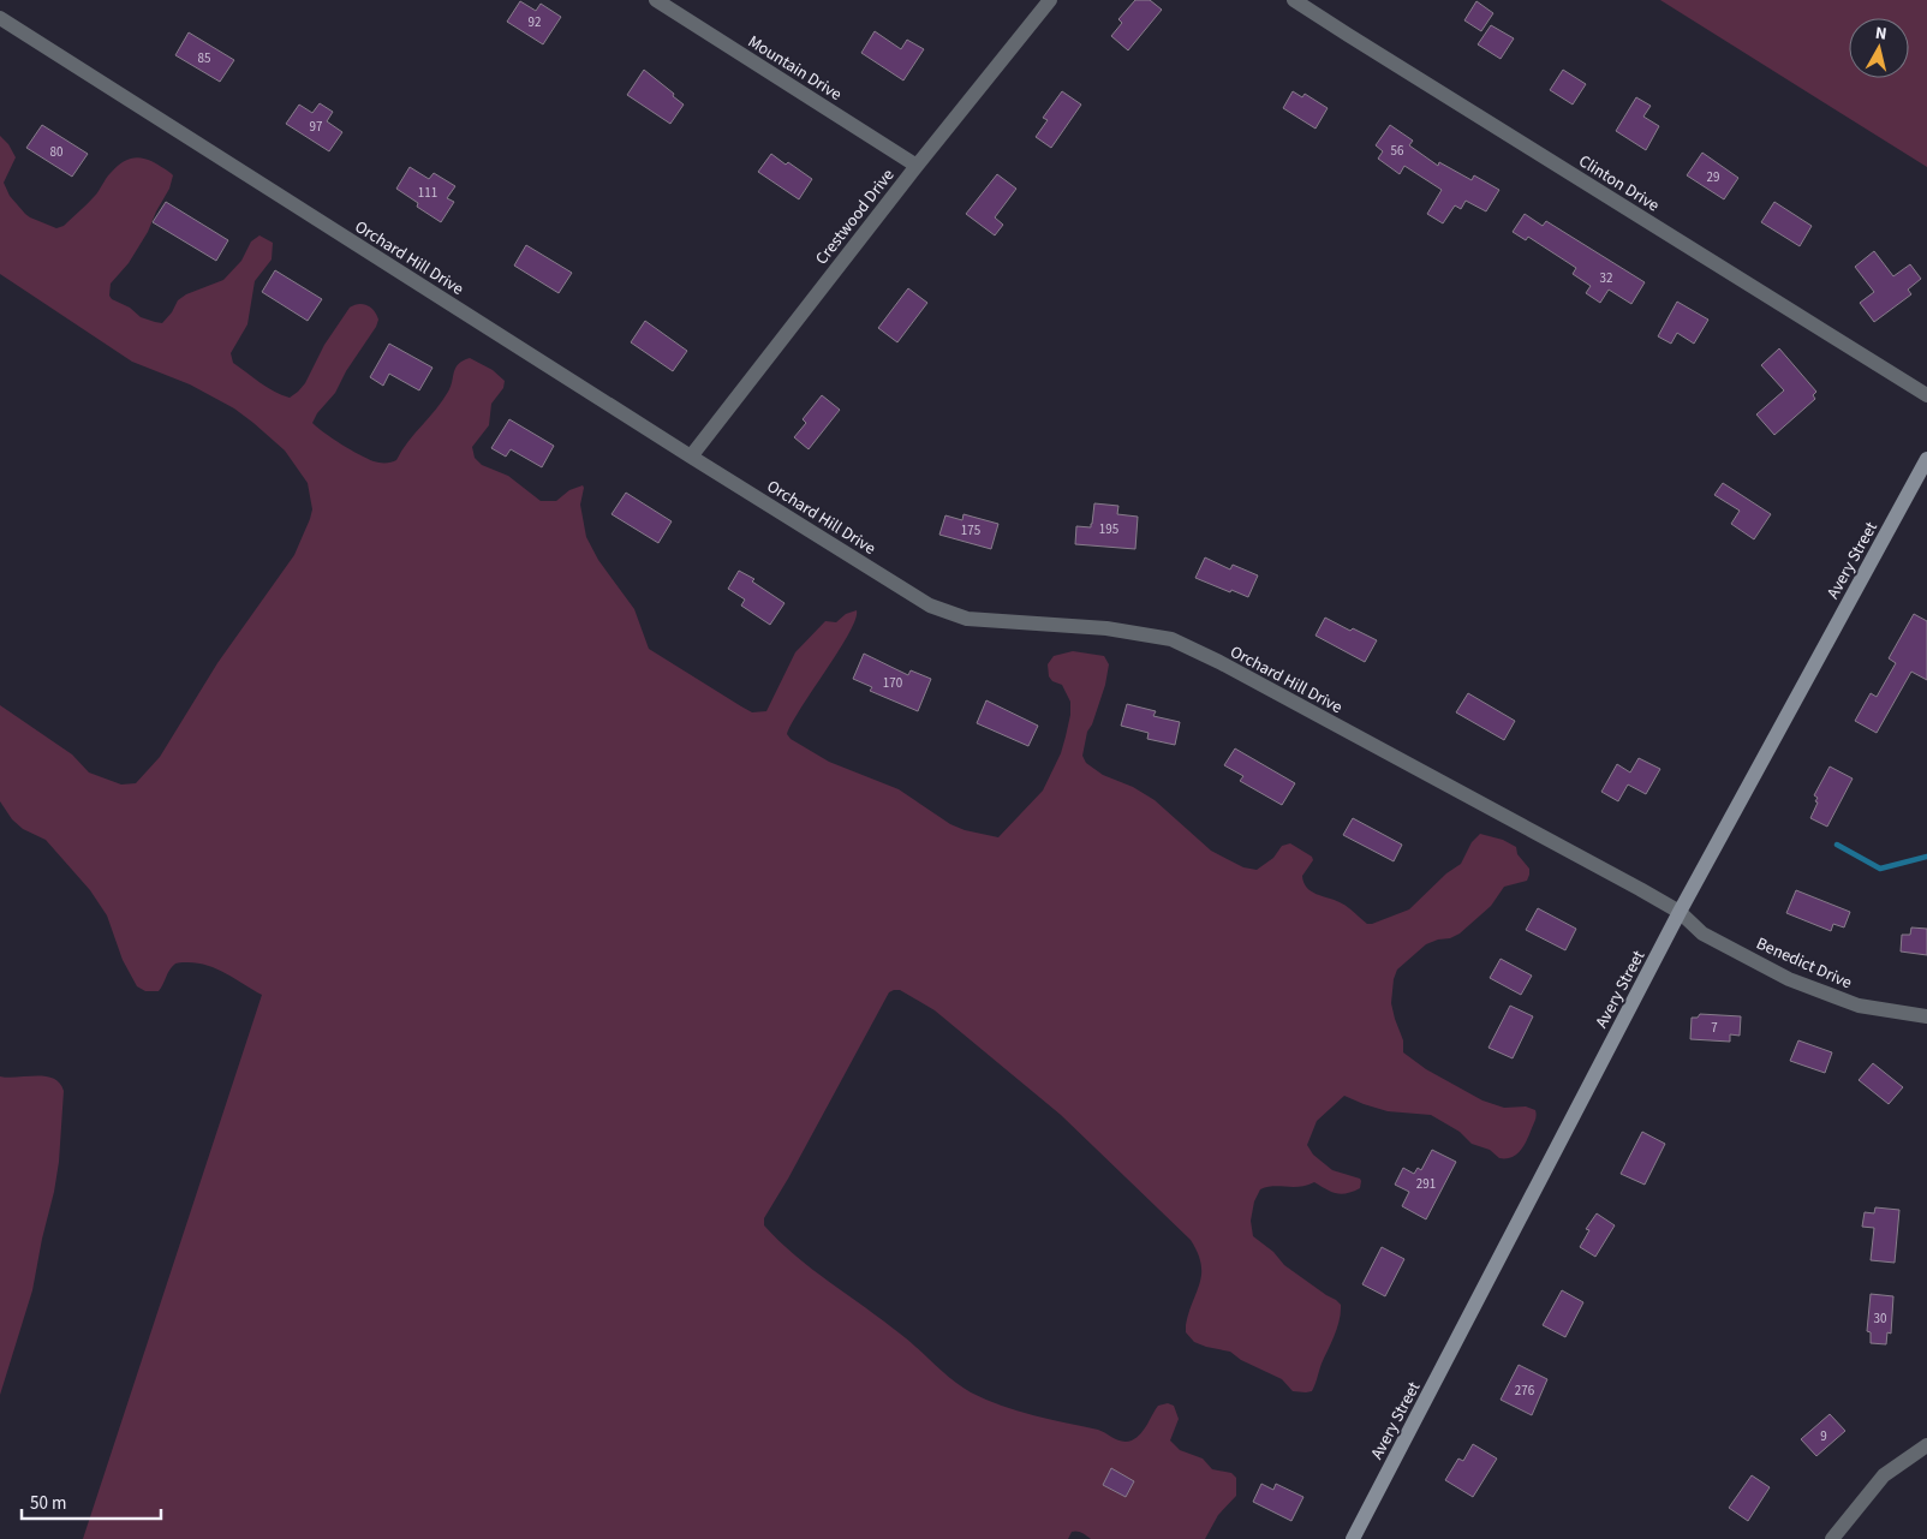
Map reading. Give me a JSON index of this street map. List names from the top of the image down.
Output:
{
  "streets": {
    "main road": ["Avery Street"],
    "street": [
      "Mountain Drive",
      "Clinton Drive",
      "Crestwood Drive",
      "Orchard Hill Drive",
      "Benedict Drive"
    ]
  },
  "crossings": [
    ["Mountain Drive", "Crestwood Drive"],
    ["Crestwood Drive", "Orchard Hill Drive"],
    ["Orchard Hill Drive", "Avery Street"],
    ["Orchard Hill Drive", "Benedict Drive"],
    ["Avery Street", "Benedict Drive"]
  ],
  "house_numbers": [
    "92",
    "85",
    "97",
    "56",
    "80",
    "29",
    "111",
    "32",
    "195",
    "175",
    "170",
    "7",
    "291",
    "30",
    "276",
    "9"
  ],
  "scale_bar": "50 m",
  "north": "top"
}
